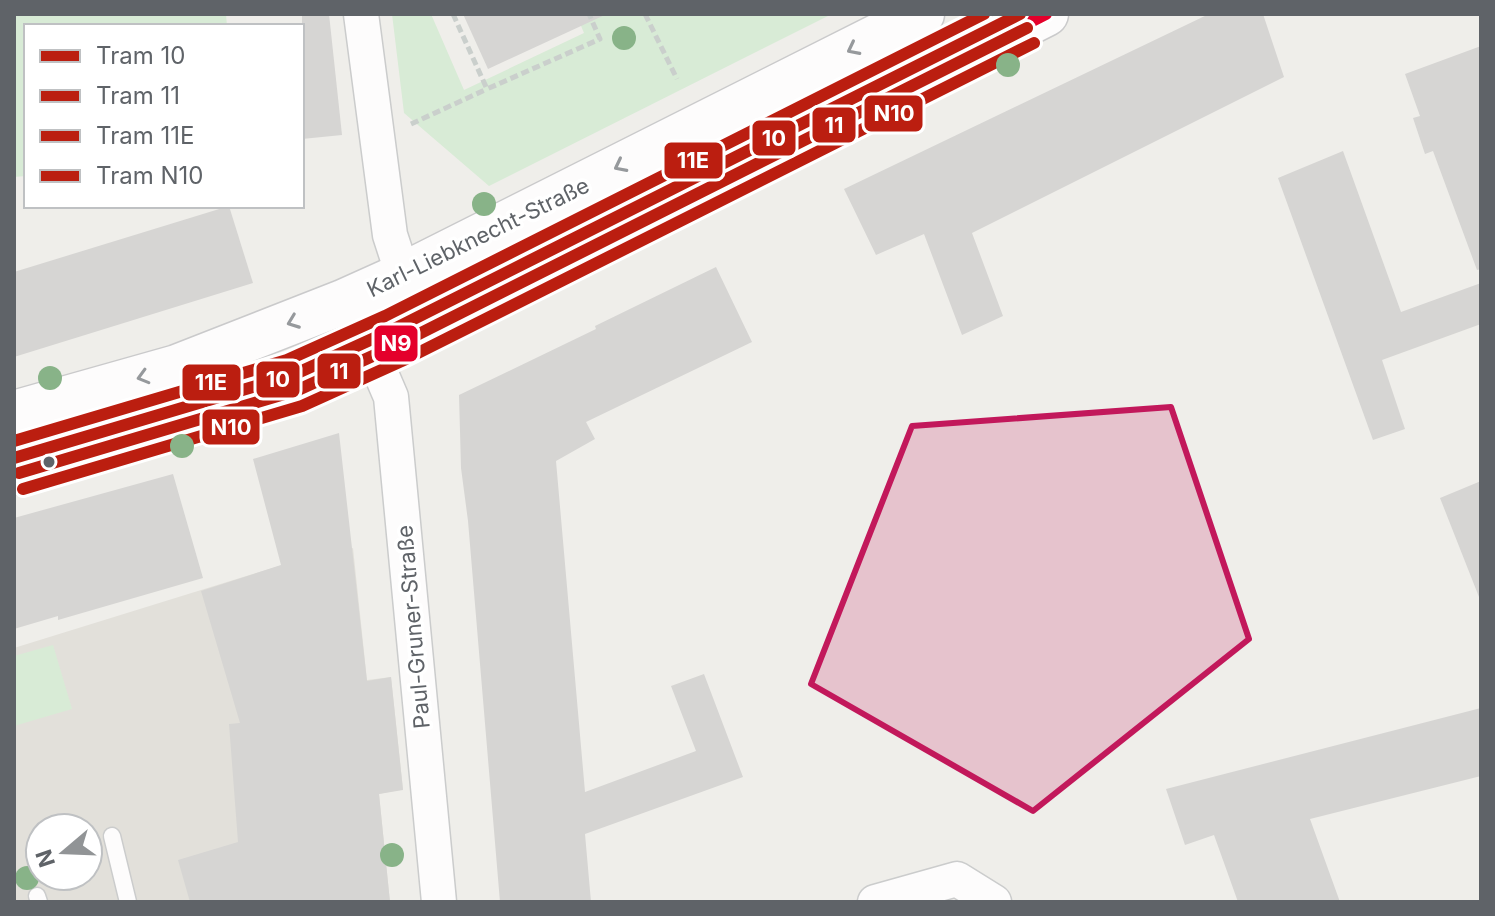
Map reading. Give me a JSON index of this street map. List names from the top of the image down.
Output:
{
  "streets": {
    "main road": ["Karl-Liebknecht-Straße"],
    "street": ["Paul-Gruner-Straße"]
  },
  "lines": [
    "tram line 10",
    "tram line 11E",
    "transit line N9",
    "tram line 11",
    "tram line N10"
  ],
  "legend": [
    "Tram 10",
    "Tram 11",
    "Tram 11E",
    "Tram N10"
  ],
  "north": "left"
}
